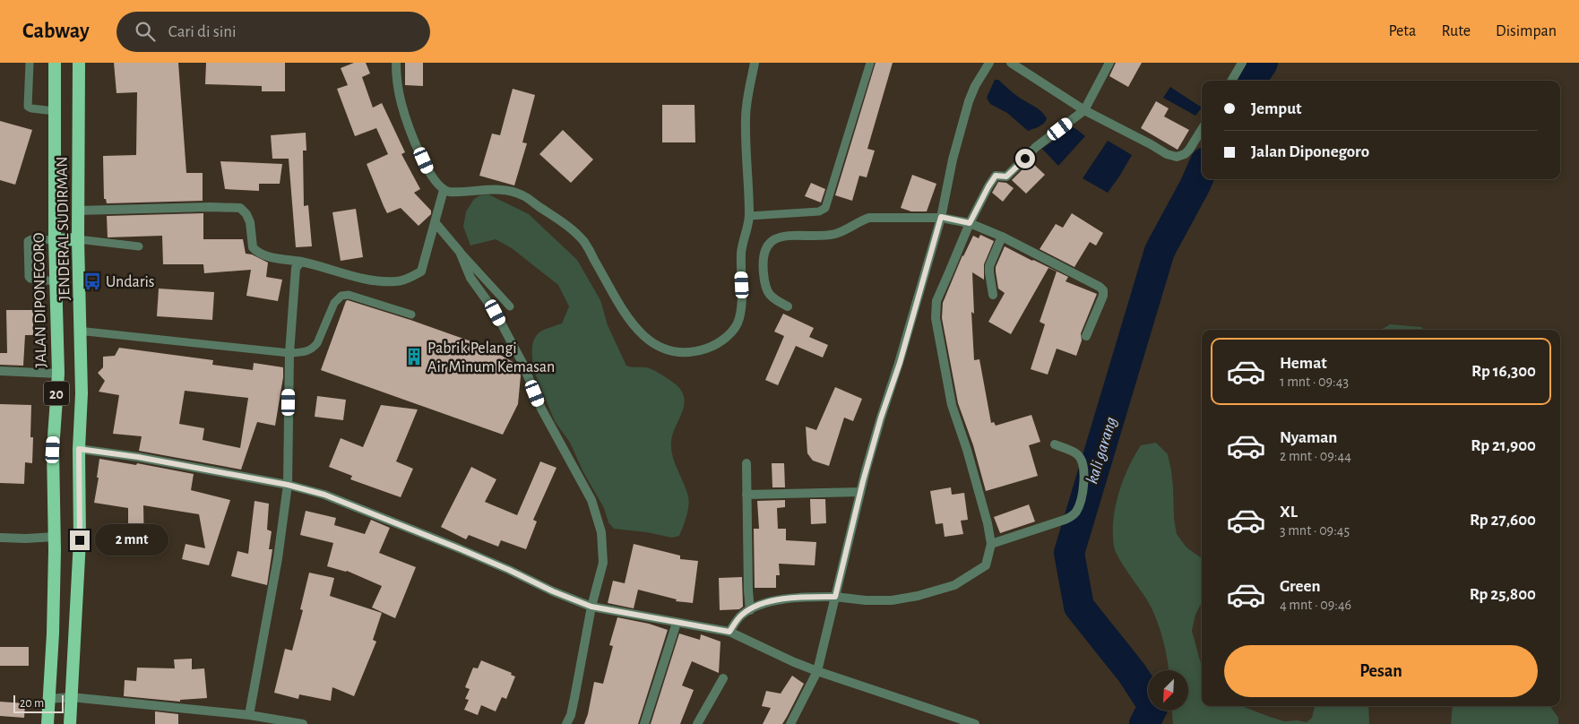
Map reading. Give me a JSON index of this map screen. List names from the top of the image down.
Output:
{
  "streets": {
    "highway": ["JENDERAL SUDIRMAN", "JALAN DIPONEGORO", "20"]
  },
  "crossings": [
    ["JENDERAL SUDIRMAN", "20"]
  ],
  "water": ["kali garang"],
  "places": {
    "bus stop": ["Undaris"],
    "building": ["Pabrik Pelangi Air Minum Kemasan"]
  },
  "scale_bar": "20 m",
  "north": "bottom left",
  "page": {
    "header": "Cabway",
    "search": "Cari di sini",
    "nav": ["Peta", "Rute", "Disimpan"],
    "banner": ["Jemput", "Jalan Diponegoro"],
    "list": [
      {
        "name": "Hemat",
        "note": "1 mnt · 09:43",
        "value": "Rp 16,300"
      },
      {
        "name": "Nyaman",
        "note": "2 mnt · 09:44",
        "value": "Rp 21,900"
      },
      {
        "name": "XL",
        "note": "3 mnt · 09:45",
        "value": "Rp 27,600"
      },
      {
        "name": "Green",
        "note": "4 mnt · 09:46",
        "value": "Rp 25,800"
      }
    ],
    "bubble": "2 mnt",
    "buttons": "Pesan",
    "scale": "20 m"
  }
}
